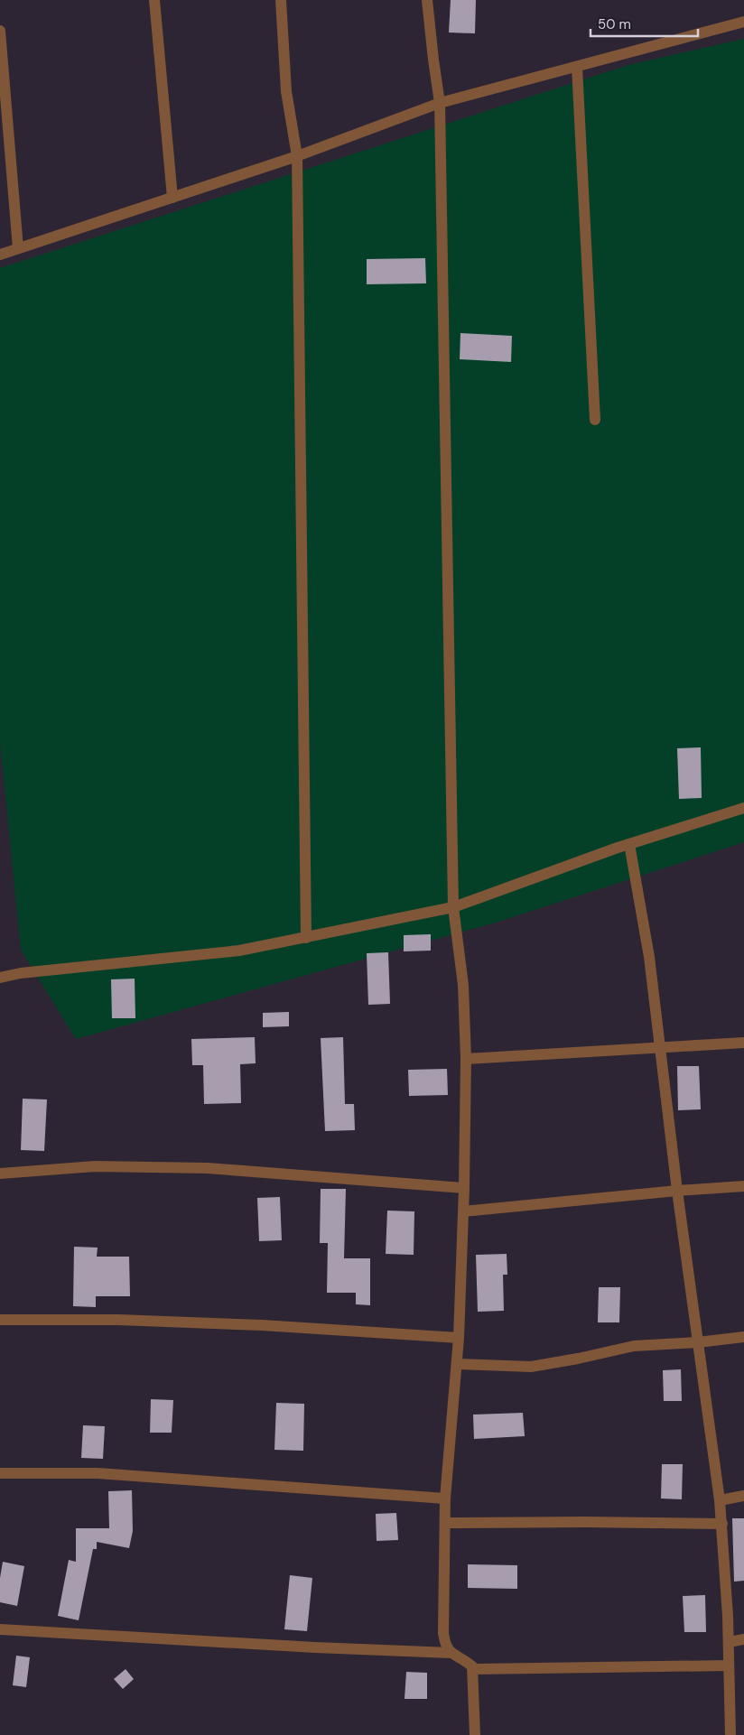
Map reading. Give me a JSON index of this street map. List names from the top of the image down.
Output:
{
  "scale_bar": "50 m"
}
